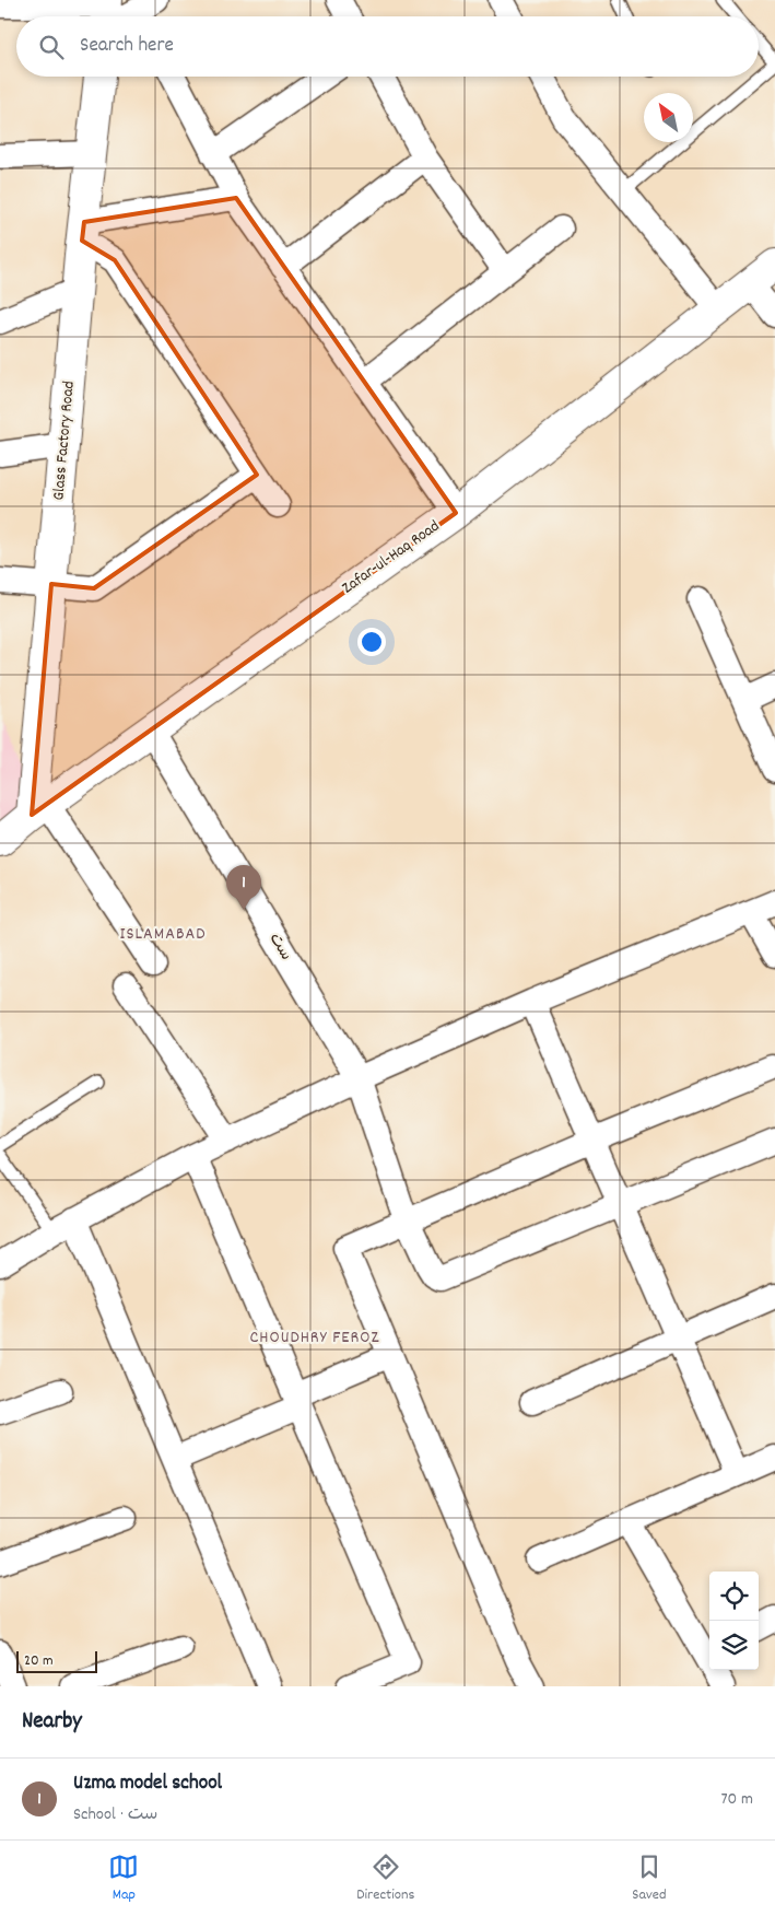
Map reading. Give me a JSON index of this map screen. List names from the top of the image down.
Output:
{
  "streets": {
    "street": ["Glass Factory Road", "Zafar-ul-Haq Road", "ست"]
  },
  "crossings": [
    ["Glass Factory Road", "Zafar-ul-Haq Road"],
    ["Zafar-ul-Haq Road", "ست"]
  ],
  "districts": ["ISLAMABAD", "CHOUDHRY FEROZ"],
  "scale_bar": "20 m",
  "north": "top left",
  "page": {
    "search": "Search here",
    "pins": "1",
    "scale": "20 m",
    "heading": "Nearby",
    "list": [
      {
        "mark": "1",
        "name": "Uzma model school",
        "note": "School · ست",
        "value": "70 m"
      }
    ],
    "nav": ["Map", "Directions", "Saved"]
  }
}
